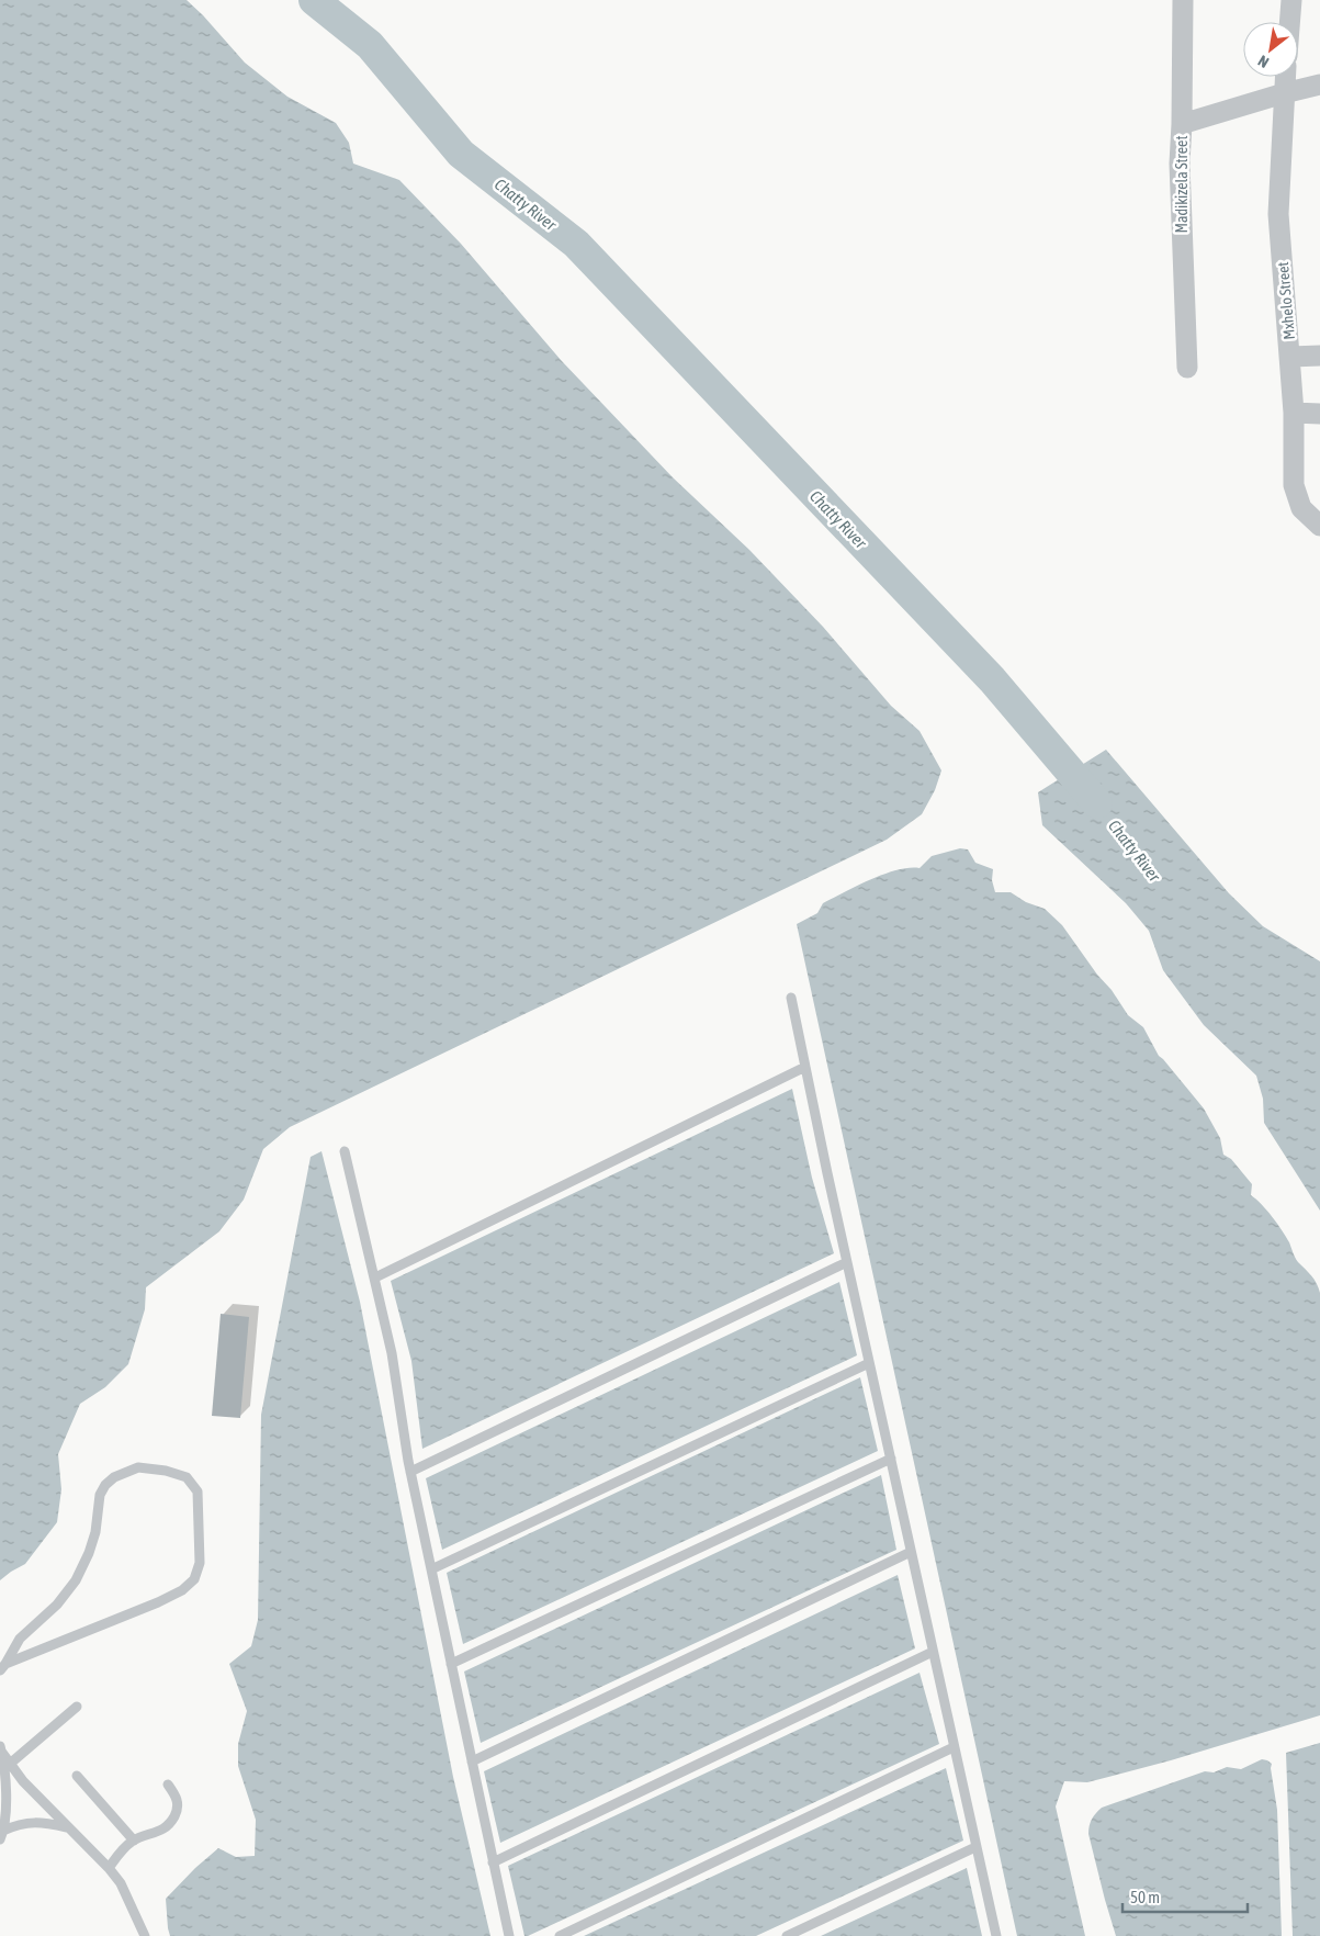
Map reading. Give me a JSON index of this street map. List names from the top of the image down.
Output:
{
  "streets": {
    "street": ["Madikizela Street", "Mxhelo Street"]
  },
  "water": ["Chatty River"],
  "scale_bar": "50 m",
  "north": "bottom left"
}
